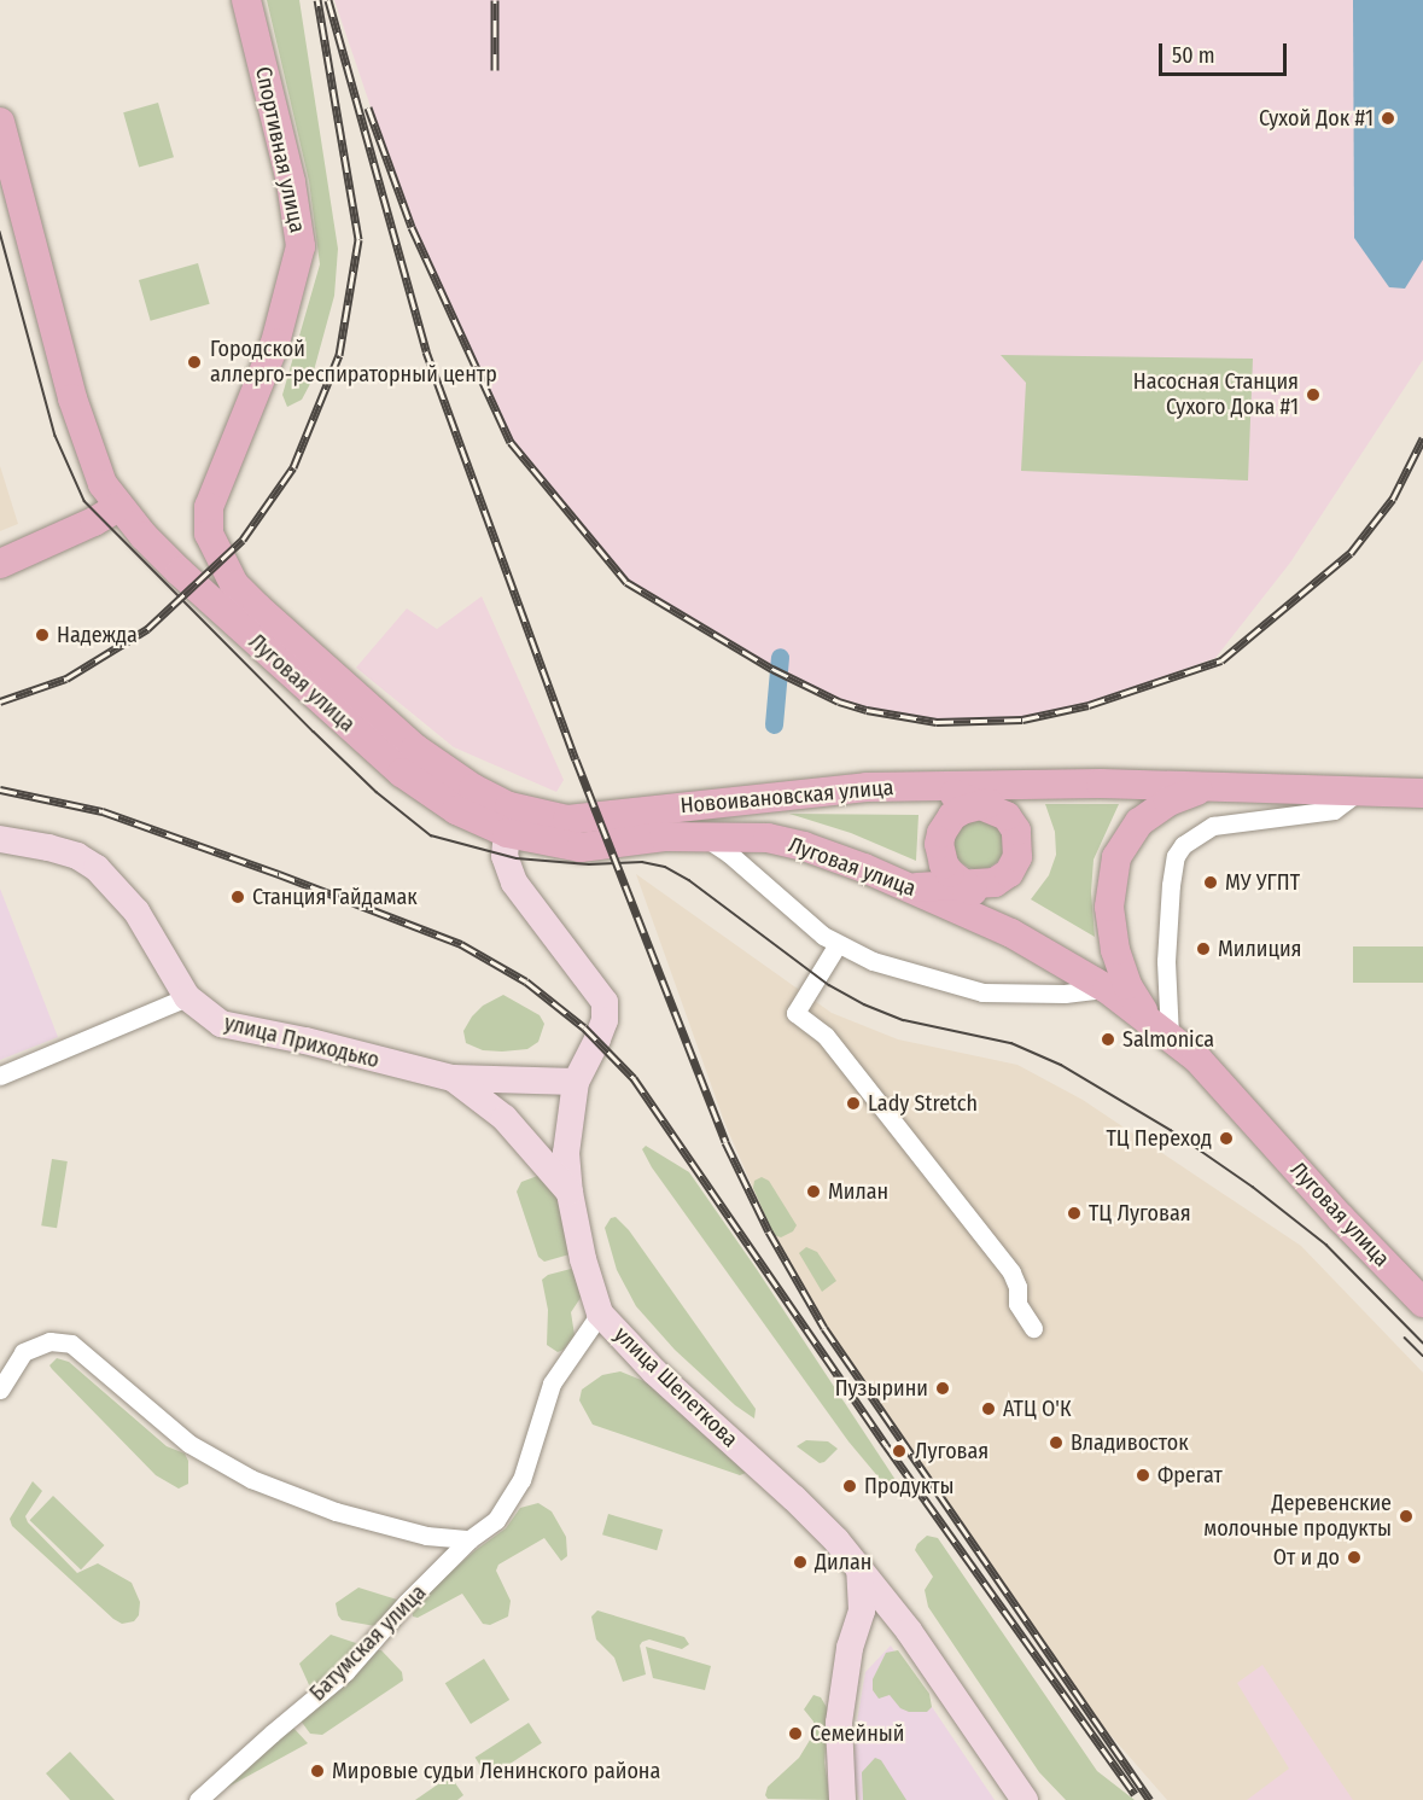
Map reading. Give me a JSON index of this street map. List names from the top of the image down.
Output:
{
  "streets": {
    "main road": [
      "Спортивная улица",
      "Луговая улица",
      "Новоивановская улица",
      "улица Приходько",
      "улица Шепеткова"
    ],
    "street": ["Батумская улица"]
  },
  "crossings": [
    ["Спортивная улица", "Новоивановская улица"],
    ["Луговая улица", "улица Шепеткова"],
    ["улица Приходько", "улица Шепеткова"],
    ["улица Шепеткова", "Батумская улица"]
  ],
  "places": [
    "Сухой Док #1",
    "Городской аллерго-респираторный центр",
    "Насосная Станция Сухого Дока #1",
    "Надежда",
    "МУ УГПТ",
    "Станция Гайдамак",
    "Милиция",
    "Salmonica",
    "Lady Stretch",
    "ТЦ Переход",
    "Милан",
    "ТЦ Луговая",
    "Пузырини",
    "АТЦ О'К",
    "Владивосток",
    "Луговая",
    "Фрегат",
    "Продукты",
    "Деревенские молочные продукты",
    "От и до",
    "Дилан",
    "Семейный",
    "Мировые судьи Ленинского района"
  ],
  "scale_bar": "50 m"
}
